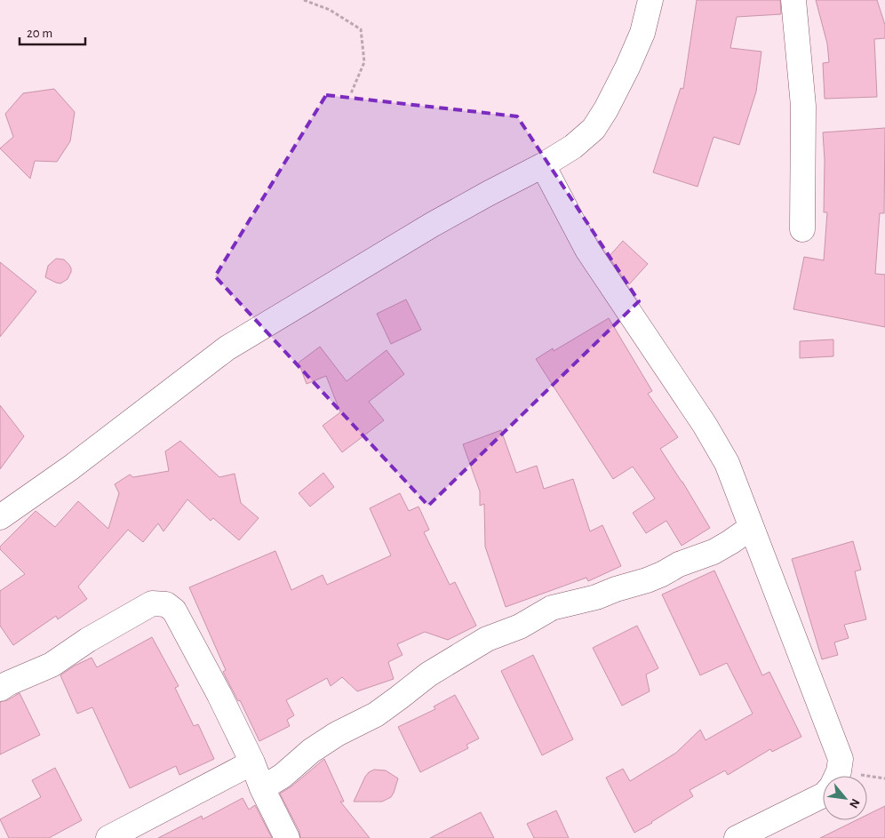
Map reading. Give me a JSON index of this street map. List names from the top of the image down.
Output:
{
  "scale_bar": "20 m",
  "north": "bottom right"
}
